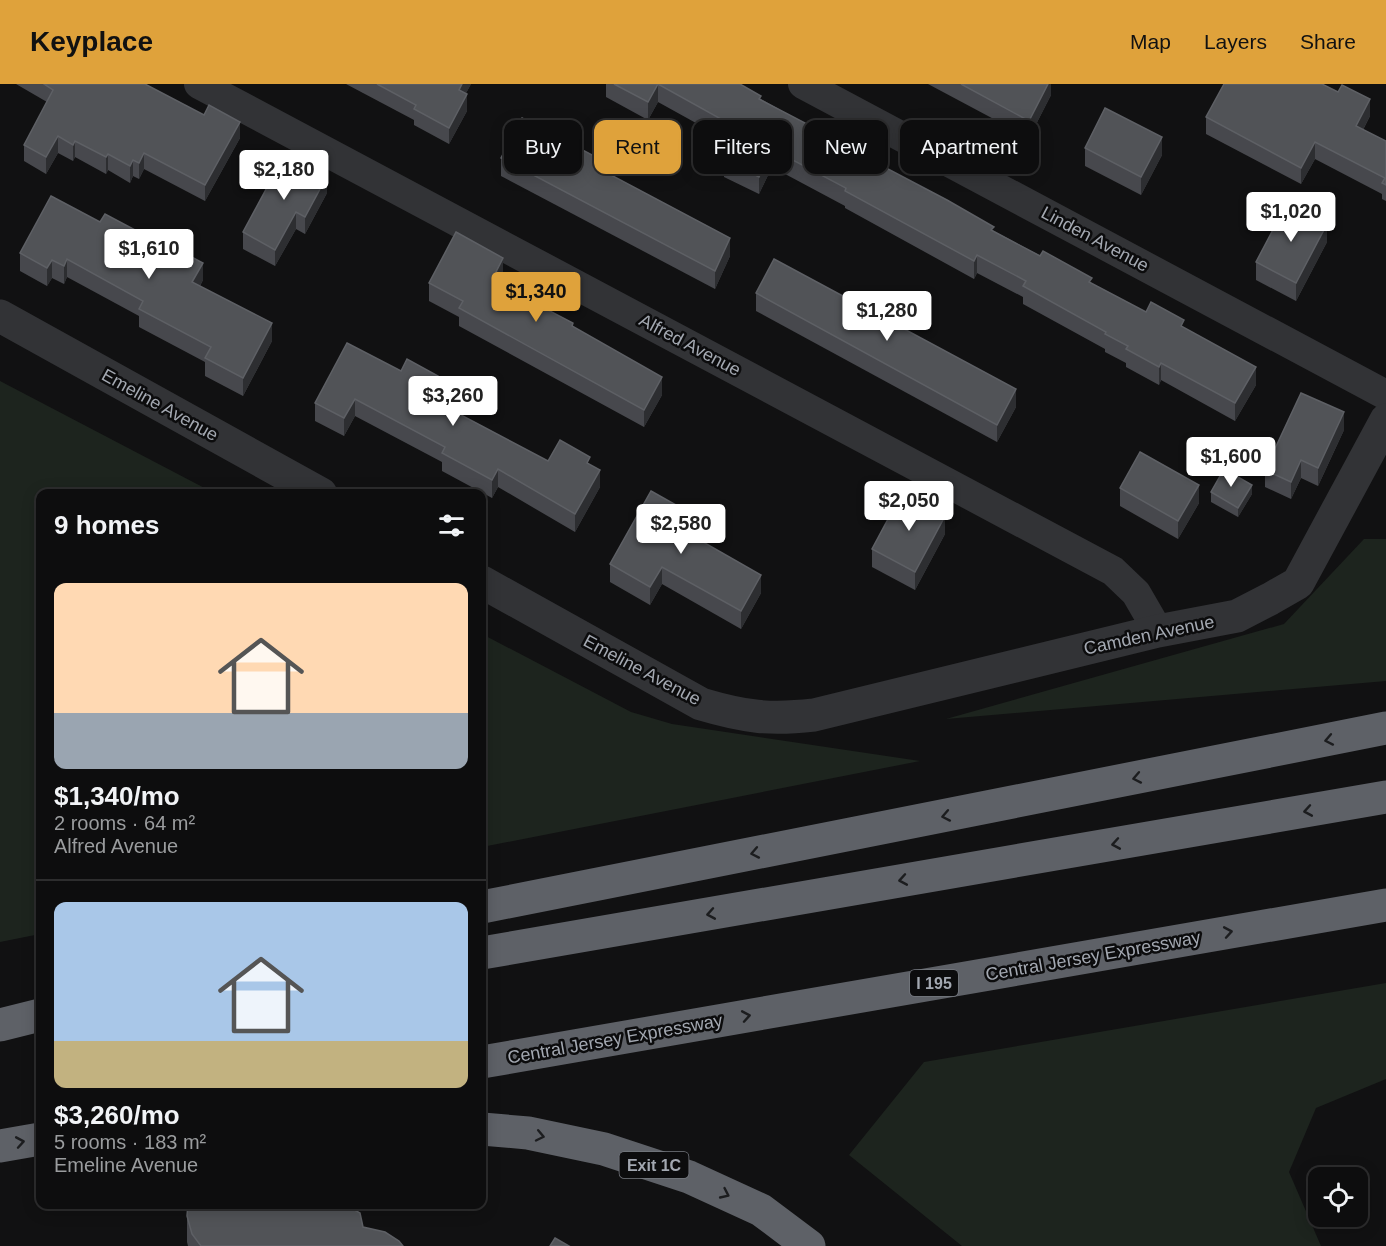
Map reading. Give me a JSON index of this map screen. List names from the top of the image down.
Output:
{
  "streets": {
    "highway": ["Central Jersey Expressway", "I 195", "Exit 1C"],
    "street": [
      "Linden Avenue",
      "Alfred Avenue",
      "Emeline Avenue",
      "Camden Avenue"
    ]
  },
  "crossings": [
    ["Alfred Avenue", "Camden Avenue"],
    ["Emeline Avenue", "Camden Avenue"]
  ],
  "page": {
    "header": "Keyplace",
    "nav": ["Map", "Layers", "Share"],
    "chip": [
      "Buy",
      "Rent",
      "Filters",
      "New",
      "Apartment"
    ],
    "price": [
      "$2,180",
      "$1,020",
      "$1,610",
      "$1,340",
      "$1,280",
      "$3,260",
      "$1,600",
      "$2,050",
      "$2,580"
    ],
    "heading": "9 homes",
    "list": [
      {
        "name": "$1,340/mo",
        "note": "2 rooms · 64 m² · Alfred Avenue"
      },
      {
        "name": "$3,260/mo",
        "note": "5 rooms · 183 m² · Emeline Avenue"
      }
    ]
  }
}
